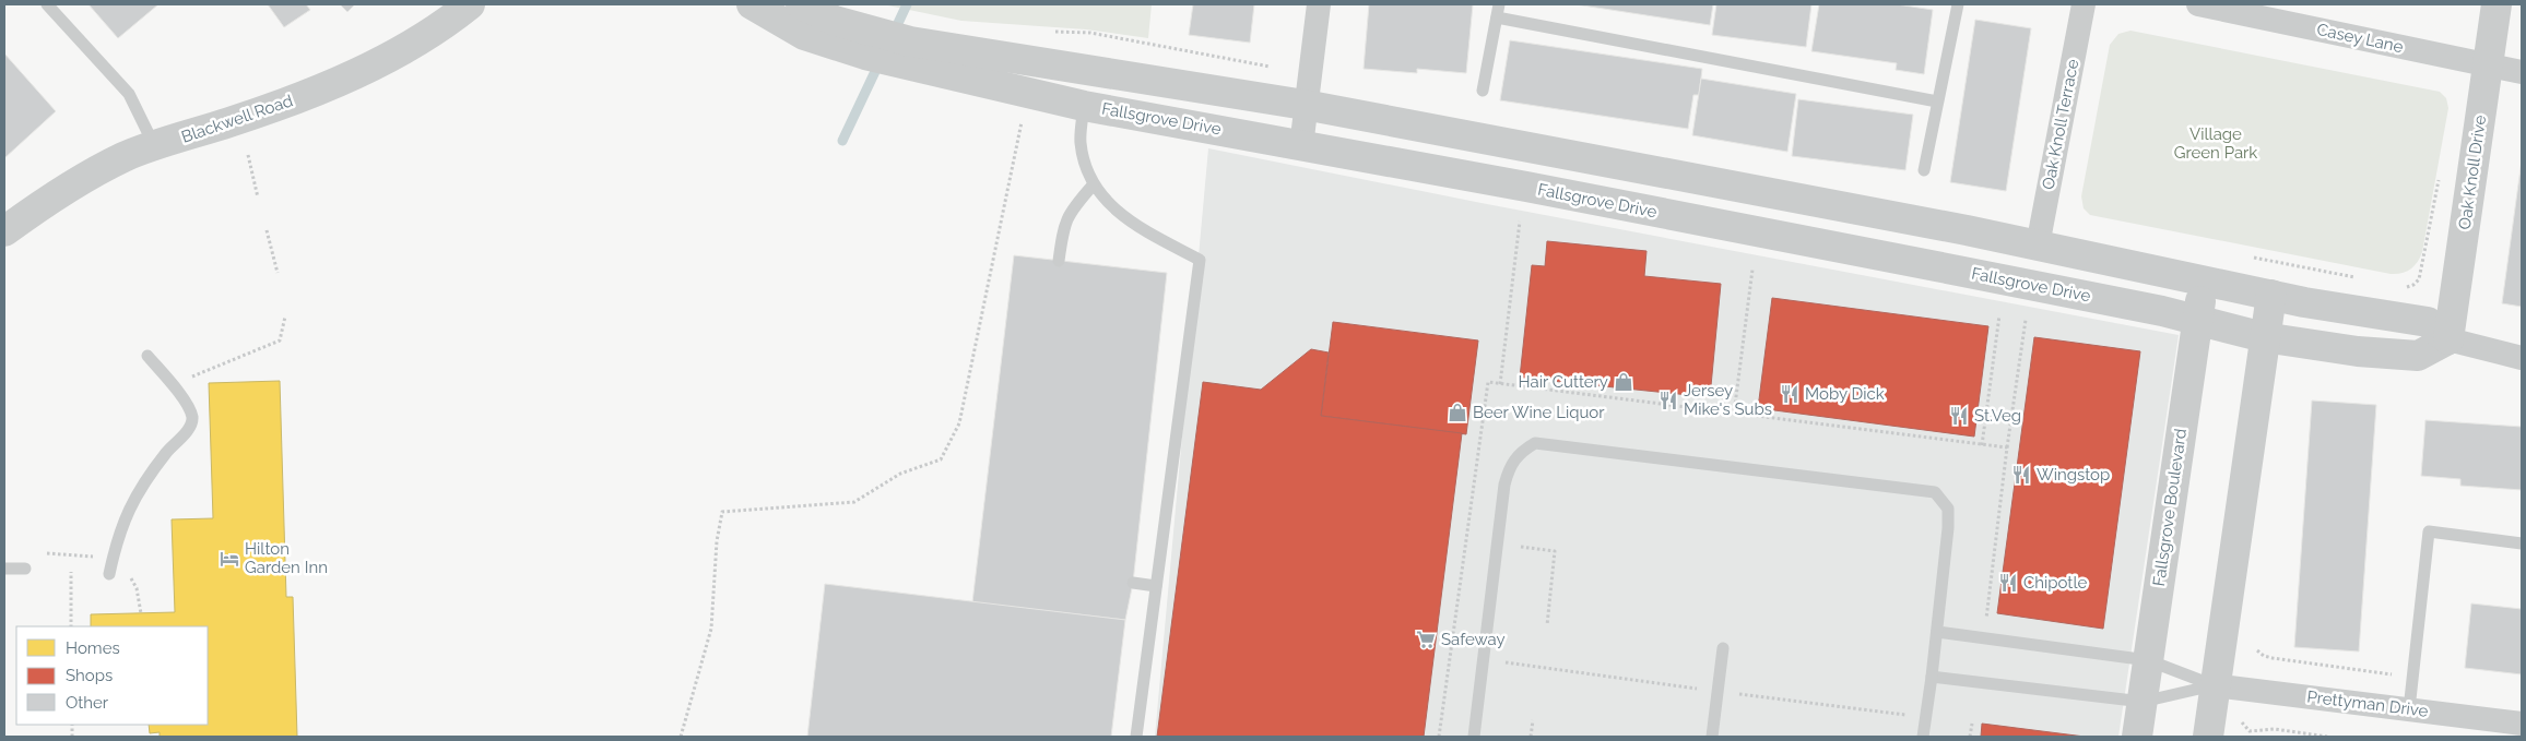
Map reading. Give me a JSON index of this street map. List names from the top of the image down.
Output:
{
  "streets": {
    "street": [
      "Casey Lane",
      "Blackwell Road",
      "Fallsgrove Drive",
      "Oak Knoll Terrace",
      "Oak Knoll Drive",
      "Fallsgrove Boulevard",
      "Prettyman Drive"
    ]
  },
  "crossings": [
    ["Casey Lane", "Oak Knoll Drive"],
    ["Fallsgrove Drive", "Oak Knoll Terrace"],
    ["Fallsgrove Drive", "Oak Knoll Drive"],
    ["Fallsgrove Drive", "Fallsgrove Boulevard"]
  ],
  "parks": ["Village Green Park"],
  "places": {
    "shop": ["Hair Cuttery", "Beer Wine Liquor"],
    "restaurant": [
      "Moby Dick",
      "Jersey Mike's Subs",
      "St.Veg",
      "Wingstop",
      "Chipotle"
    ],
    "hotel": ["Hilton Garden Inn"],
    "supermarket": ["Safeway"]
  },
  "legend": ["Homes", "Shops", "Other"]
}
